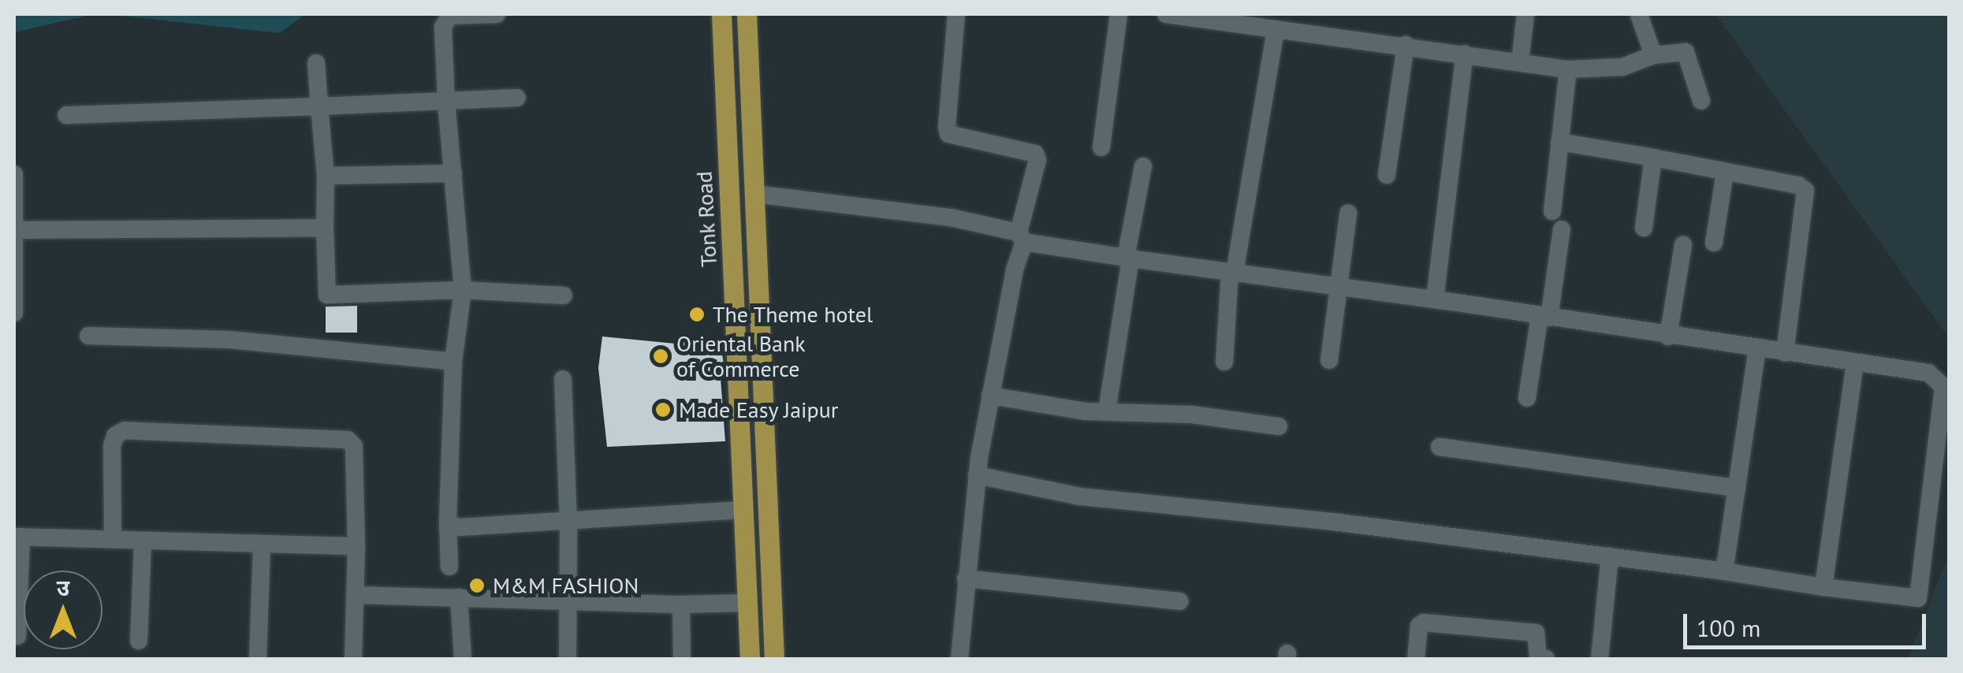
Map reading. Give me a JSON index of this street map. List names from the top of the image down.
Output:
{
  "streets": {
    "main road": ["Tonk Road"]
  },
  "places": [
    "The Theme hotel",
    "Oriental Bank of Commerce",
    "Made Easy Jaipur",
    "M&M FASHION"
  ],
  "scale_bar": "100 m",
  "north": "top"
}
